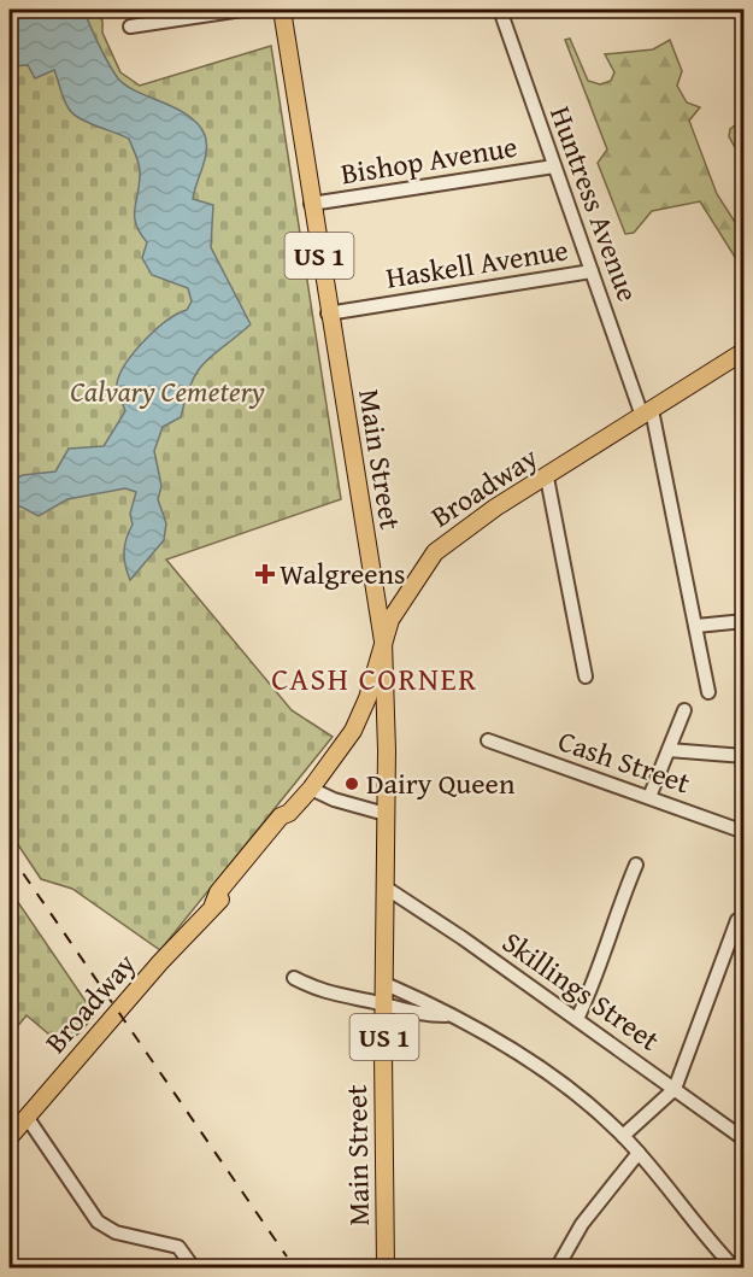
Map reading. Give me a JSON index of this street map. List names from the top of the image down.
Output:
{
  "streets": {
    "main road": ["US 1", "Main Street", "Broadway"],
    "street": [
      "Bishop Avenue",
      "Huntress Avenue",
      "Haskell Avenue",
      "Cash Street",
      "Skillings Street"
    ]
  },
  "crossings": [
    ["Bishop Avenue", "Huntress Avenue"],
    ["Bishop Avenue", "Main Street"],
    ["Huntress Avenue", "Haskell Avenue"],
    ["Huntress Avenue", "Broadway"],
    ["Haskell Avenue", "Main Street"],
    ["Main Street", "Broadway"],
    ["Main Street", "Skillings Street"]
  ],
  "districts": ["CASH CORNER"],
  "parks": ["Calvary Cemetery"],
  "places": {
    "health": ["Walgreens"],
    "other": ["Dairy Queen"]
  }
}
